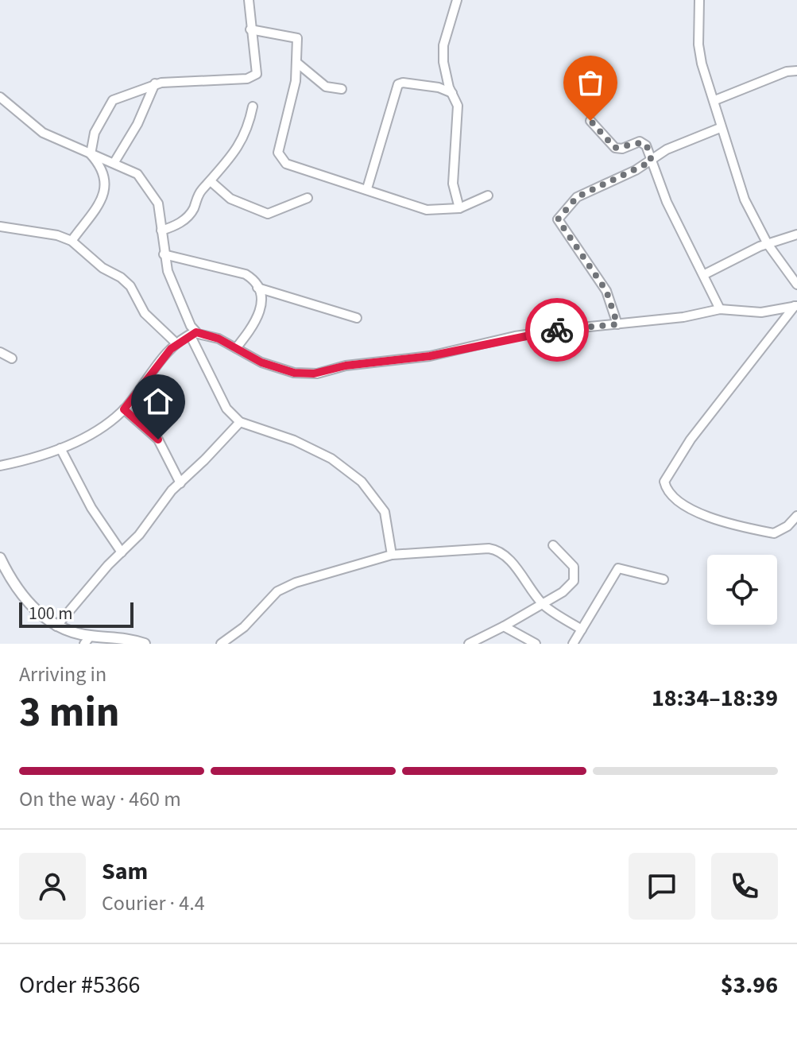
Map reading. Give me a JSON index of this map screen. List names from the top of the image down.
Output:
{
  "scale_bar": "100 m",
  "page": {
    "scale": "100 m",
    "heading": ["3 min", "Arriving in", "18:34–18:39"],
    "panel": [
      "Sam",
      "Courier · 4.4",
      "Order #5366",
      "$3.96"
    ],
    "bar": "On the way · 460 m"
  }
}
